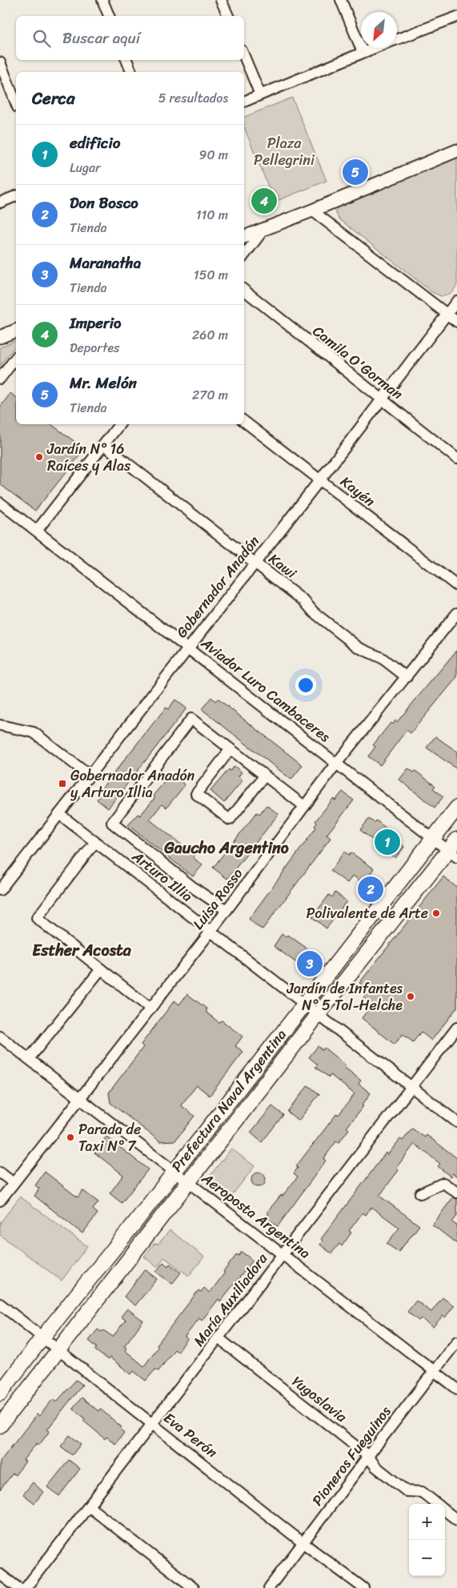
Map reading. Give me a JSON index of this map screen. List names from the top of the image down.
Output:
{
  "streets": {
    "main road": ["Prefectura Naval Argentina"],
    "street": [
      "Camila O'Gorman",
      "Kayén",
      "Kawi",
      "Gobernador Anadón",
      "Aviador Luro Cambaceres",
      "Arturo Illia",
      "Luisa Rosso",
      "Aeroposta Argentina",
      "María Auxiliadora",
      "Yugoslavia",
      "Eva Perón",
      "Pioneros Fueguinos"
    ]
  },
  "crossings": [
    ["Camila O'Gorman", "Gobernador Anadón"],
    ["Kayén", "Gobernador Anadón"],
    ["Kawi", "Gobernador Anadón"],
    ["Kawi", "Luisa Rosso"],
    ["Gobernador Anadón", "Aviador Luro Cambaceres"],
    ["Gobernador Anadón", "Arturo Illia"],
    ["Aviador Luro Cambaceres", "Luisa Rosso"],
    ["Aviador Luro Cambaceres", "Prefectura Naval Argentina"],
    ["Arturo Illia", "Luisa Rosso"],
    ["Arturo Illia", "Prefectura Naval Argentina"],
    ["Arturo Illia", "María Auxiliadora"],
    ["Luisa Rosso", "Aeroposta Argentina"],
    ["Prefectura Naval Argentina", "Aeroposta Argentina"],
    ["Prefectura Naval Argentina", "Eva Perón"],
    ["Aeroposta Argentina", "María Auxiliadora"],
    ["Aeroposta Argentina", "Pioneros Fueguinos"],
    ["María Auxiliadora", "Yugoslavia"],
    ["María Auxiliadora", "Eva Perón"],
    ["Yugoslavia", "Pioneros Fueguinos"],
    ["Eva Perón", "Pioneros Fueguinos"]
  ],
  "districts": ["Gaucho Argentino", "Esther Acosta"],
  "parks": ["Plaza Pellegrini"],
  "places": {
    "other": [
      "Jardín N° 16 Raíces y Alas",
      "Polivalente de Arte",
      "Jardín de Infantes N° 5 Tol-Helche",
      "Parada de Taxi N° 7"
    ],
    "transit": ["Gobernador Anadón y Arturo Illia"]
  },
  "north": "bottom left",
  "page": {
    "search": "Buscar aquí",
    "heading": ["Cerca", "5 resultados"],
    "list": [
      {
        "mark": "1",
        "name": "edificio",
        "note": "Lugar",
        "value": "90 m"
      },
      {
        "mark": "2",
        "name": "Don Bosco",
        "note": "Tienda",
        "value": "110 m"
      },
      {
        "mark": "3",
        "name": "Maranatha",
        "note": "Tienda",
        "value": "150 m"
      },
      {
        "mark": "4",
        "name": "Imperio",
        "note": "Deportes",
        "value": "260 m"
      },
      {
        "mark": "5",
        "name": "Mr. Melón",
        "note": "Tienda",
        "value": "270 m"
      }
    ],
    "pins": [
      "5",
      "4",
      "1",
      "2",
      "3"
    ],
    "map_buttons": ["+", "−"]
  }
}
